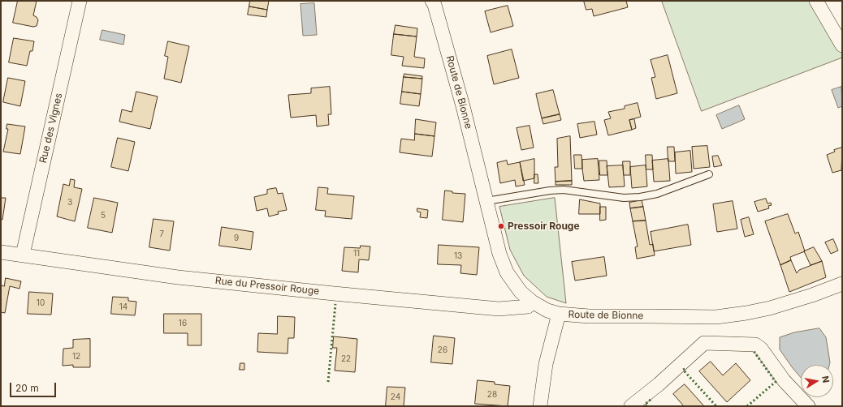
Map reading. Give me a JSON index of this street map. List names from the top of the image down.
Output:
{
  "streets": {
    "street": ["Route de Bionne", "Rue des Vignes", "Rue du Pressoir Rouge"]
  },
  "crossings": [
    ["Route de Bionne", "Rue du Pressoir Rouge"],
    ["Rue des Vignes", "Rue du Pressoir Rouge"]
  ],
  "places": ["Pressoir Rouge"],
  "house_numbers": [
    "3",
    "5",
    "7",
    "9",
    "11",
    "13",
    "10",
    "14",
    "16",
    "26",
    "12",
    "22",
    "28",
    "24"
  ],
  "scale_bar": "20 m",
  "north": "right"
}
